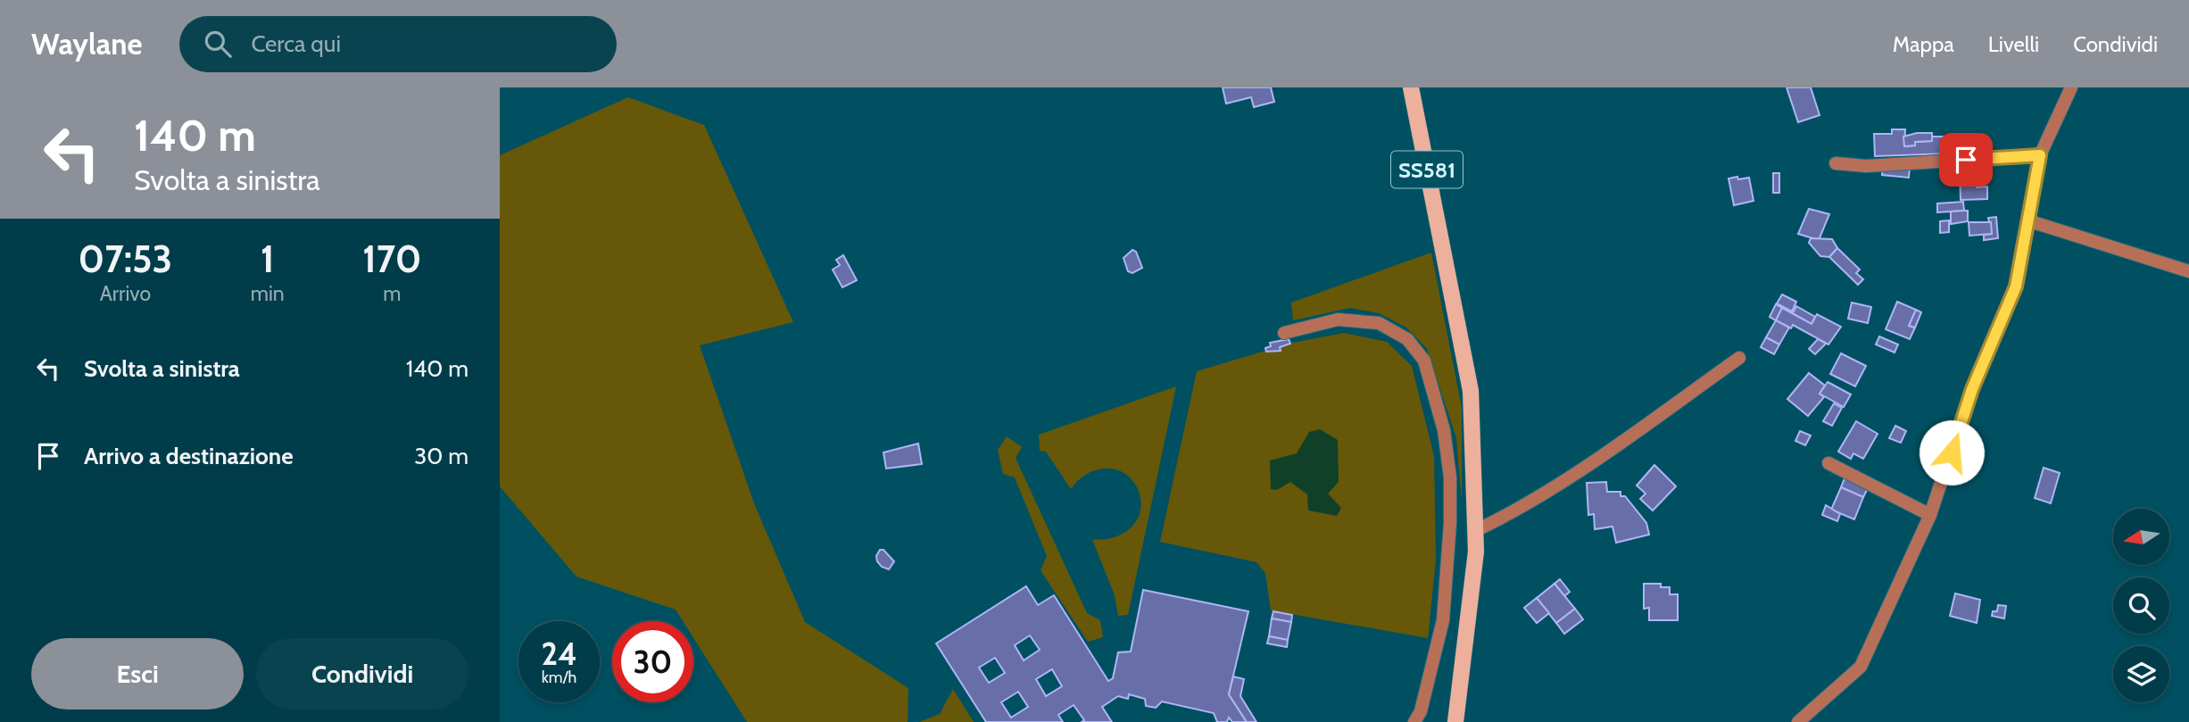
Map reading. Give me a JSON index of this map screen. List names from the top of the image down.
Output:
{
  "streets": {
    "main road": ["SS581"]
  },
  "north": "left",
  "page": {
    "header": "Waylane",
    "search": "Cerca qui",
    "nav": ["Mappa", "Livelli", "Condividi"],
    "turn": ["140 m", "Svolta a sinistra"],
    "eta": [
      "07:53",
      "Arrivo",
      "1",
      "min",
      "170",
      "m"
    ],
    "list": [
      {
        "name": "Svolta a sinistra",
        "value": "140 m"
      },
      {
        "name": "Arrivo a destinazione",
        "value": "30 m"
      }
    ],
    "speed": "24 km/h",
    "limit": "30",
    "buttons": ["Esci", "Condividi"]
  }
}
